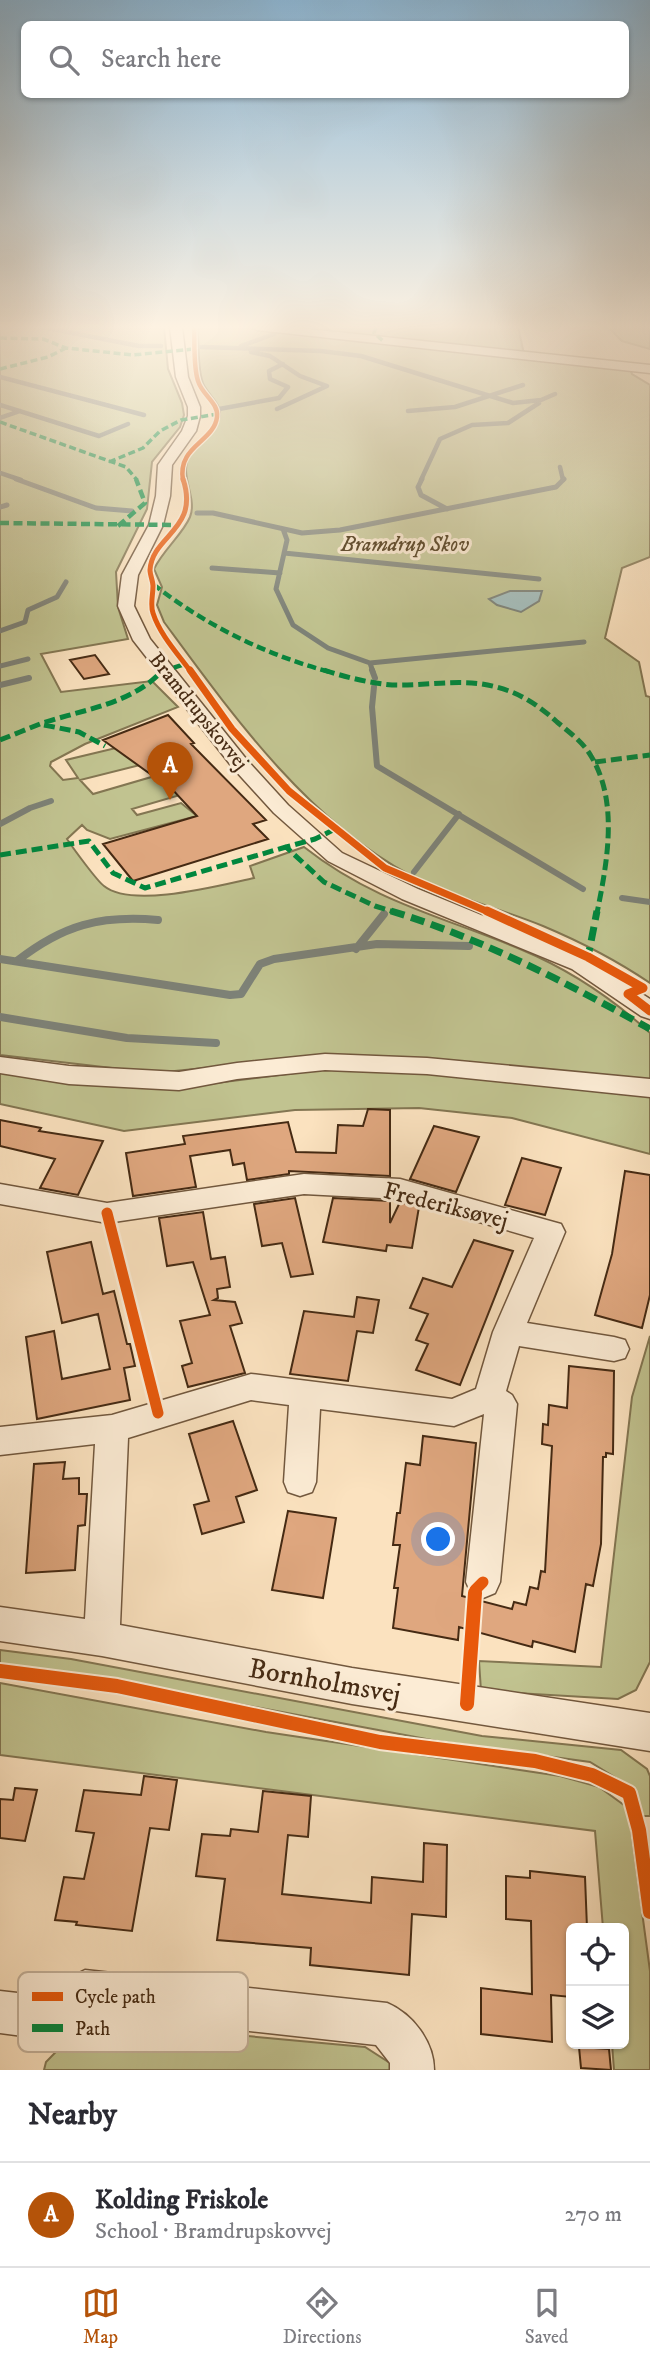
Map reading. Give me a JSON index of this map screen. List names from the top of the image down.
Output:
{
  "streets": {
    "street": ["Bramdrupskovvej", "Frederiksøvej", "Bornholmsvej"]
  },
  "parks": ["Bramdrup Skov"],
  "legend": ["Cycle path", "Path"],
  "page": {
    "search": "Search here",
    "pins": "A",
    "heading": "Nearby",
    "list": [
      {
        "mark": "A",
        "name": "Kolding Friskole",
        "note": "School · Bramdrupskovvej",
        "value": "270 m"
      }
    ],
    "nav": ["Map", "Directions", "Saved"]
  }
}
